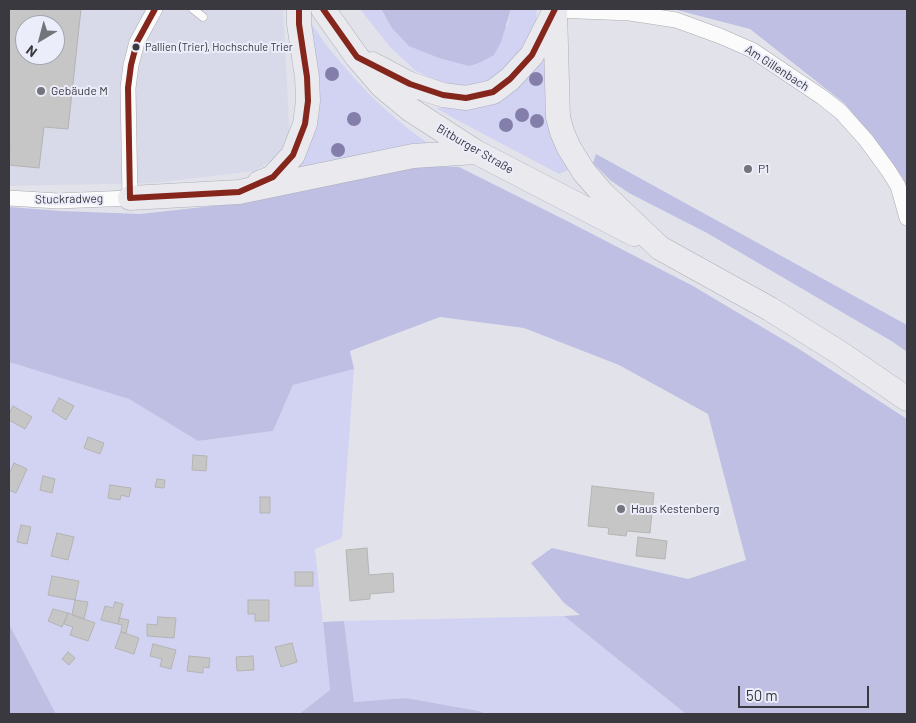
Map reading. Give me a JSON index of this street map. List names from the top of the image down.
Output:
{
  "streets": {
    "main road": ["Bitburger Straße"],
    "street": ["Am Gillenbach", "Stuckradweg"]
  },
  "places": [
    "Pallien (Trier), Hochschule Trier",
    "Gebäude M",
    "P1",
    "Haus Kestenberg"
  ],
  "scale_bar": "50 m",
  "north": "bottom left"
}
